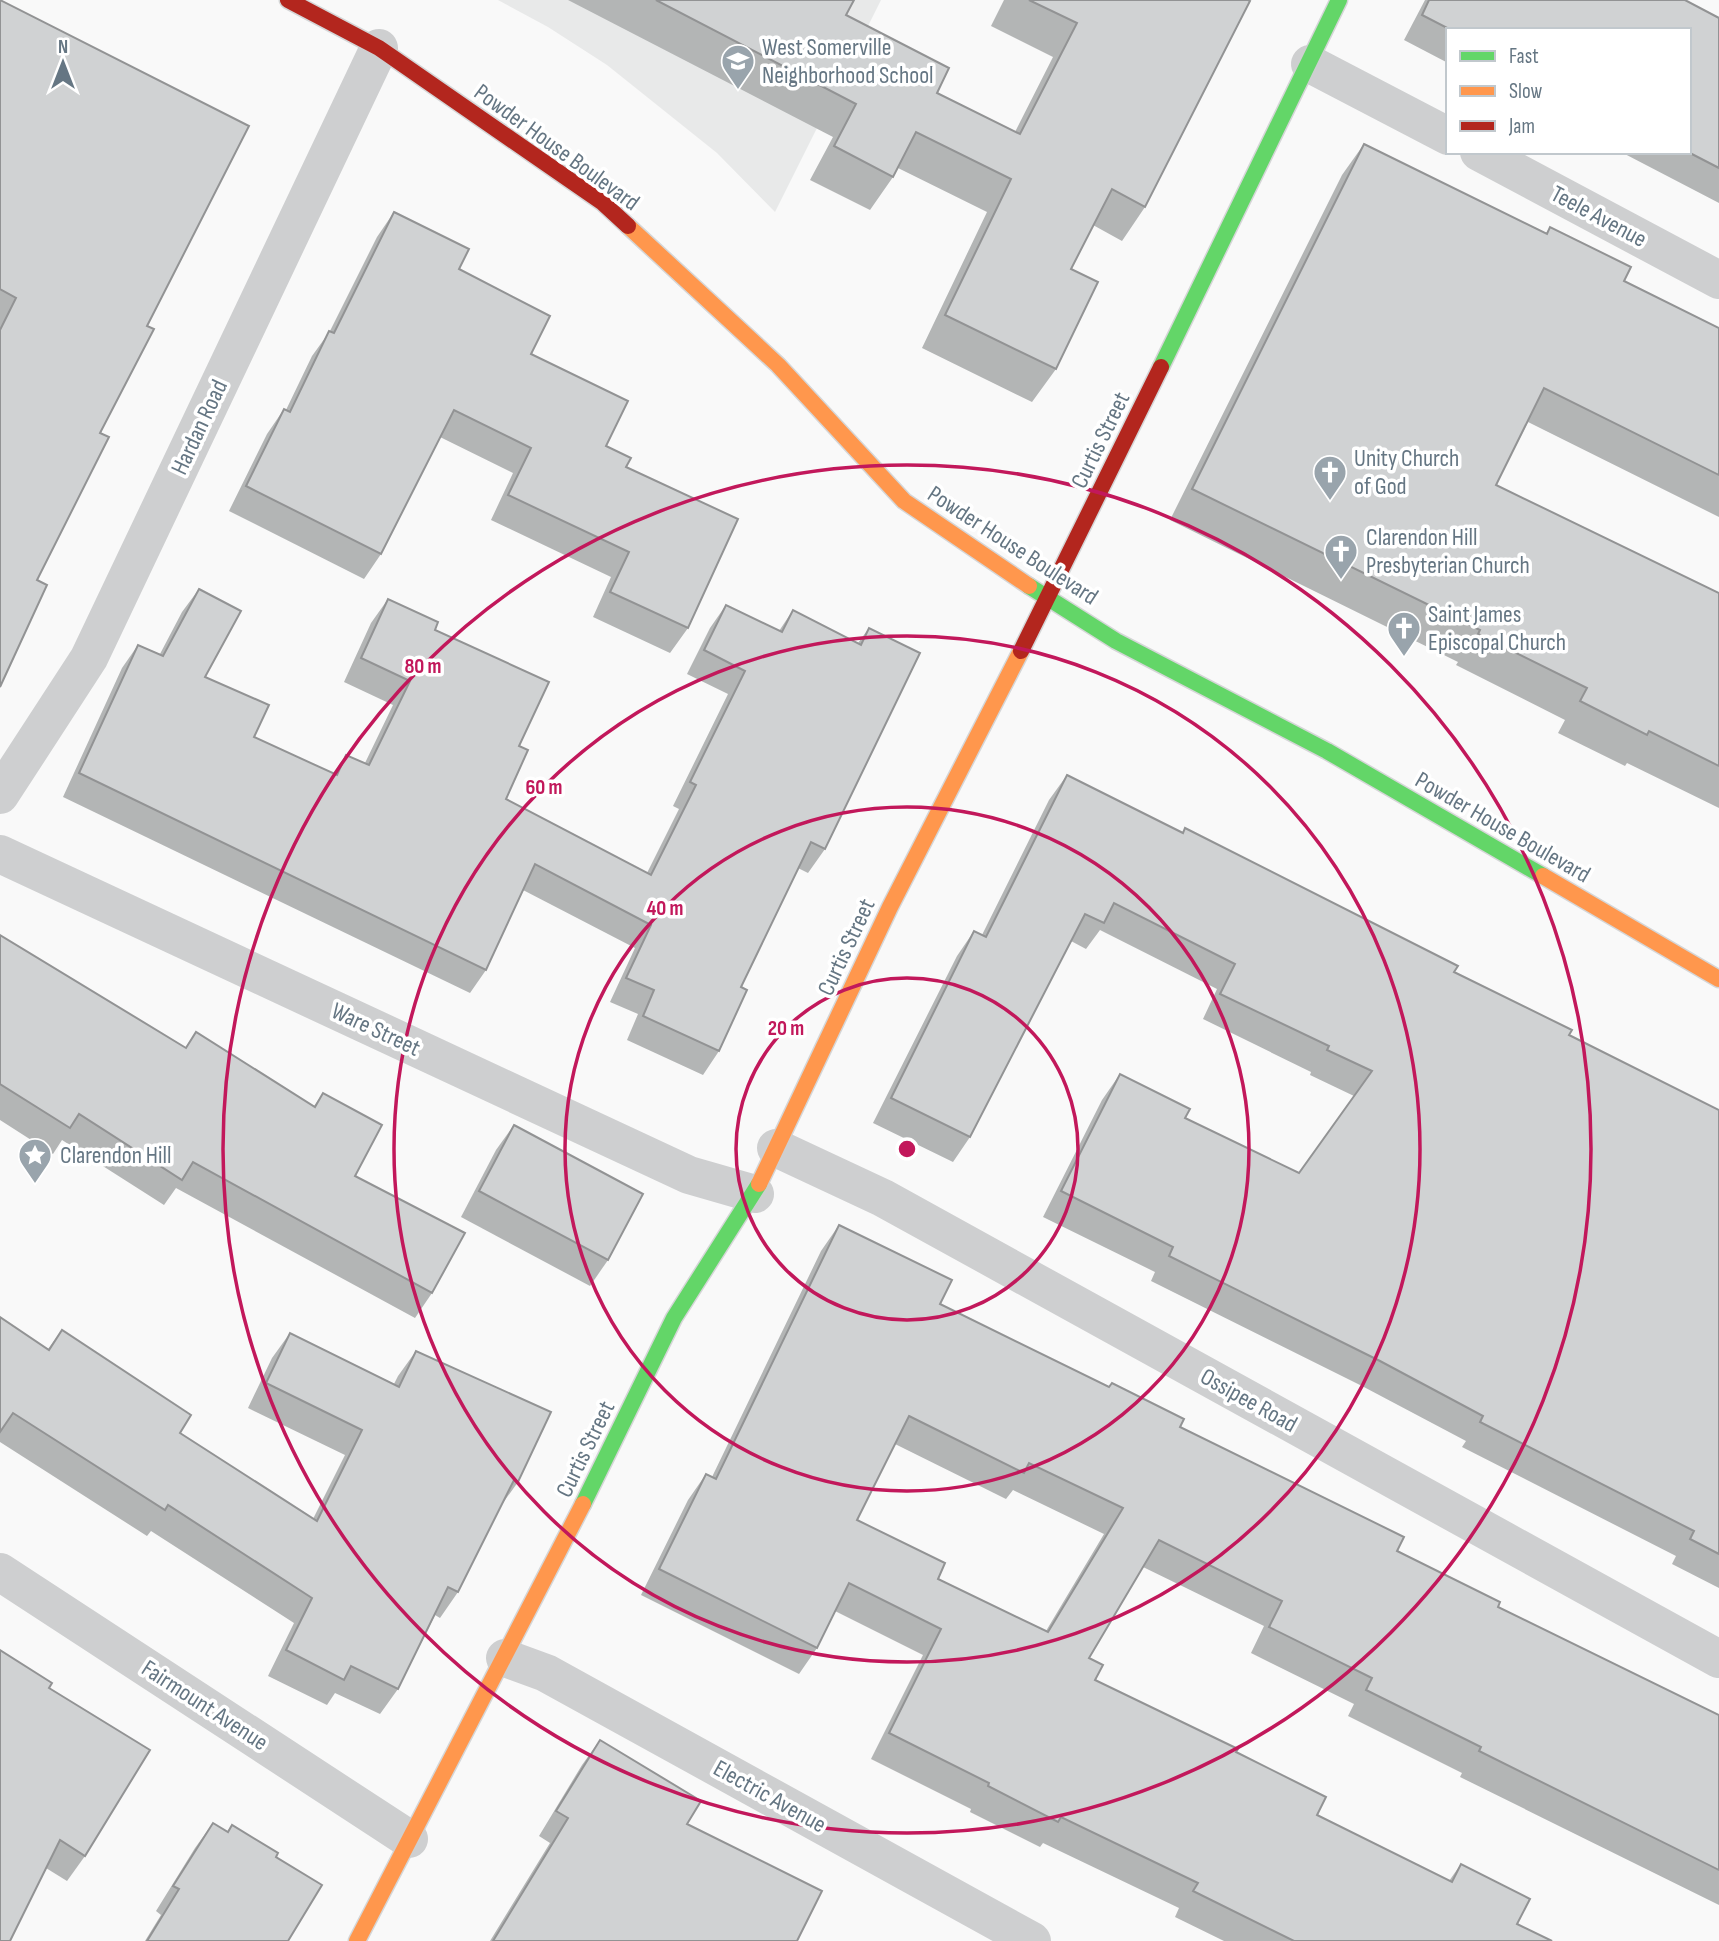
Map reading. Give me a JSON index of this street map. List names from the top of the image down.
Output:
{
  "streets": {
    "street": [
      "Powder House Boulevard",
      "Teele Avenue",
      "Hardan Road",
      "Curtis Street",
      "Ware Street",
      "Ossipee Road",
      "Fairmount Avenue",
      "Electric Avenue"
    ]
  },
  "crossings": [
    ["Powder House Boulevard", "Hardan Road"],
    ["Powder House Boulevard", "Curtis Street"],
    ["Curtis Street", "Ware Street"],
    ["Curtis Street", "Ossipee Road"],
    ["Curtis Street", "Fairmount Avenue"],
    ["Curtis Street", "Electric Avenue"]
  ],
  "places": {
    "school or university": ["West Somerville Neighborhood School"],
    "church": ["Unity Church of God", "Clarendon Hill Presbyterian Church", "Saint James Episcopal Church"],
    "place": ["Clarendon Hill"]
  },
  "legend": ["Fast", "Slow", "Jam"],
  "north": "top",
  "rings": [
    "80 m",
    "60 m",
    "40 m",
    "20 m"
  ]
}
